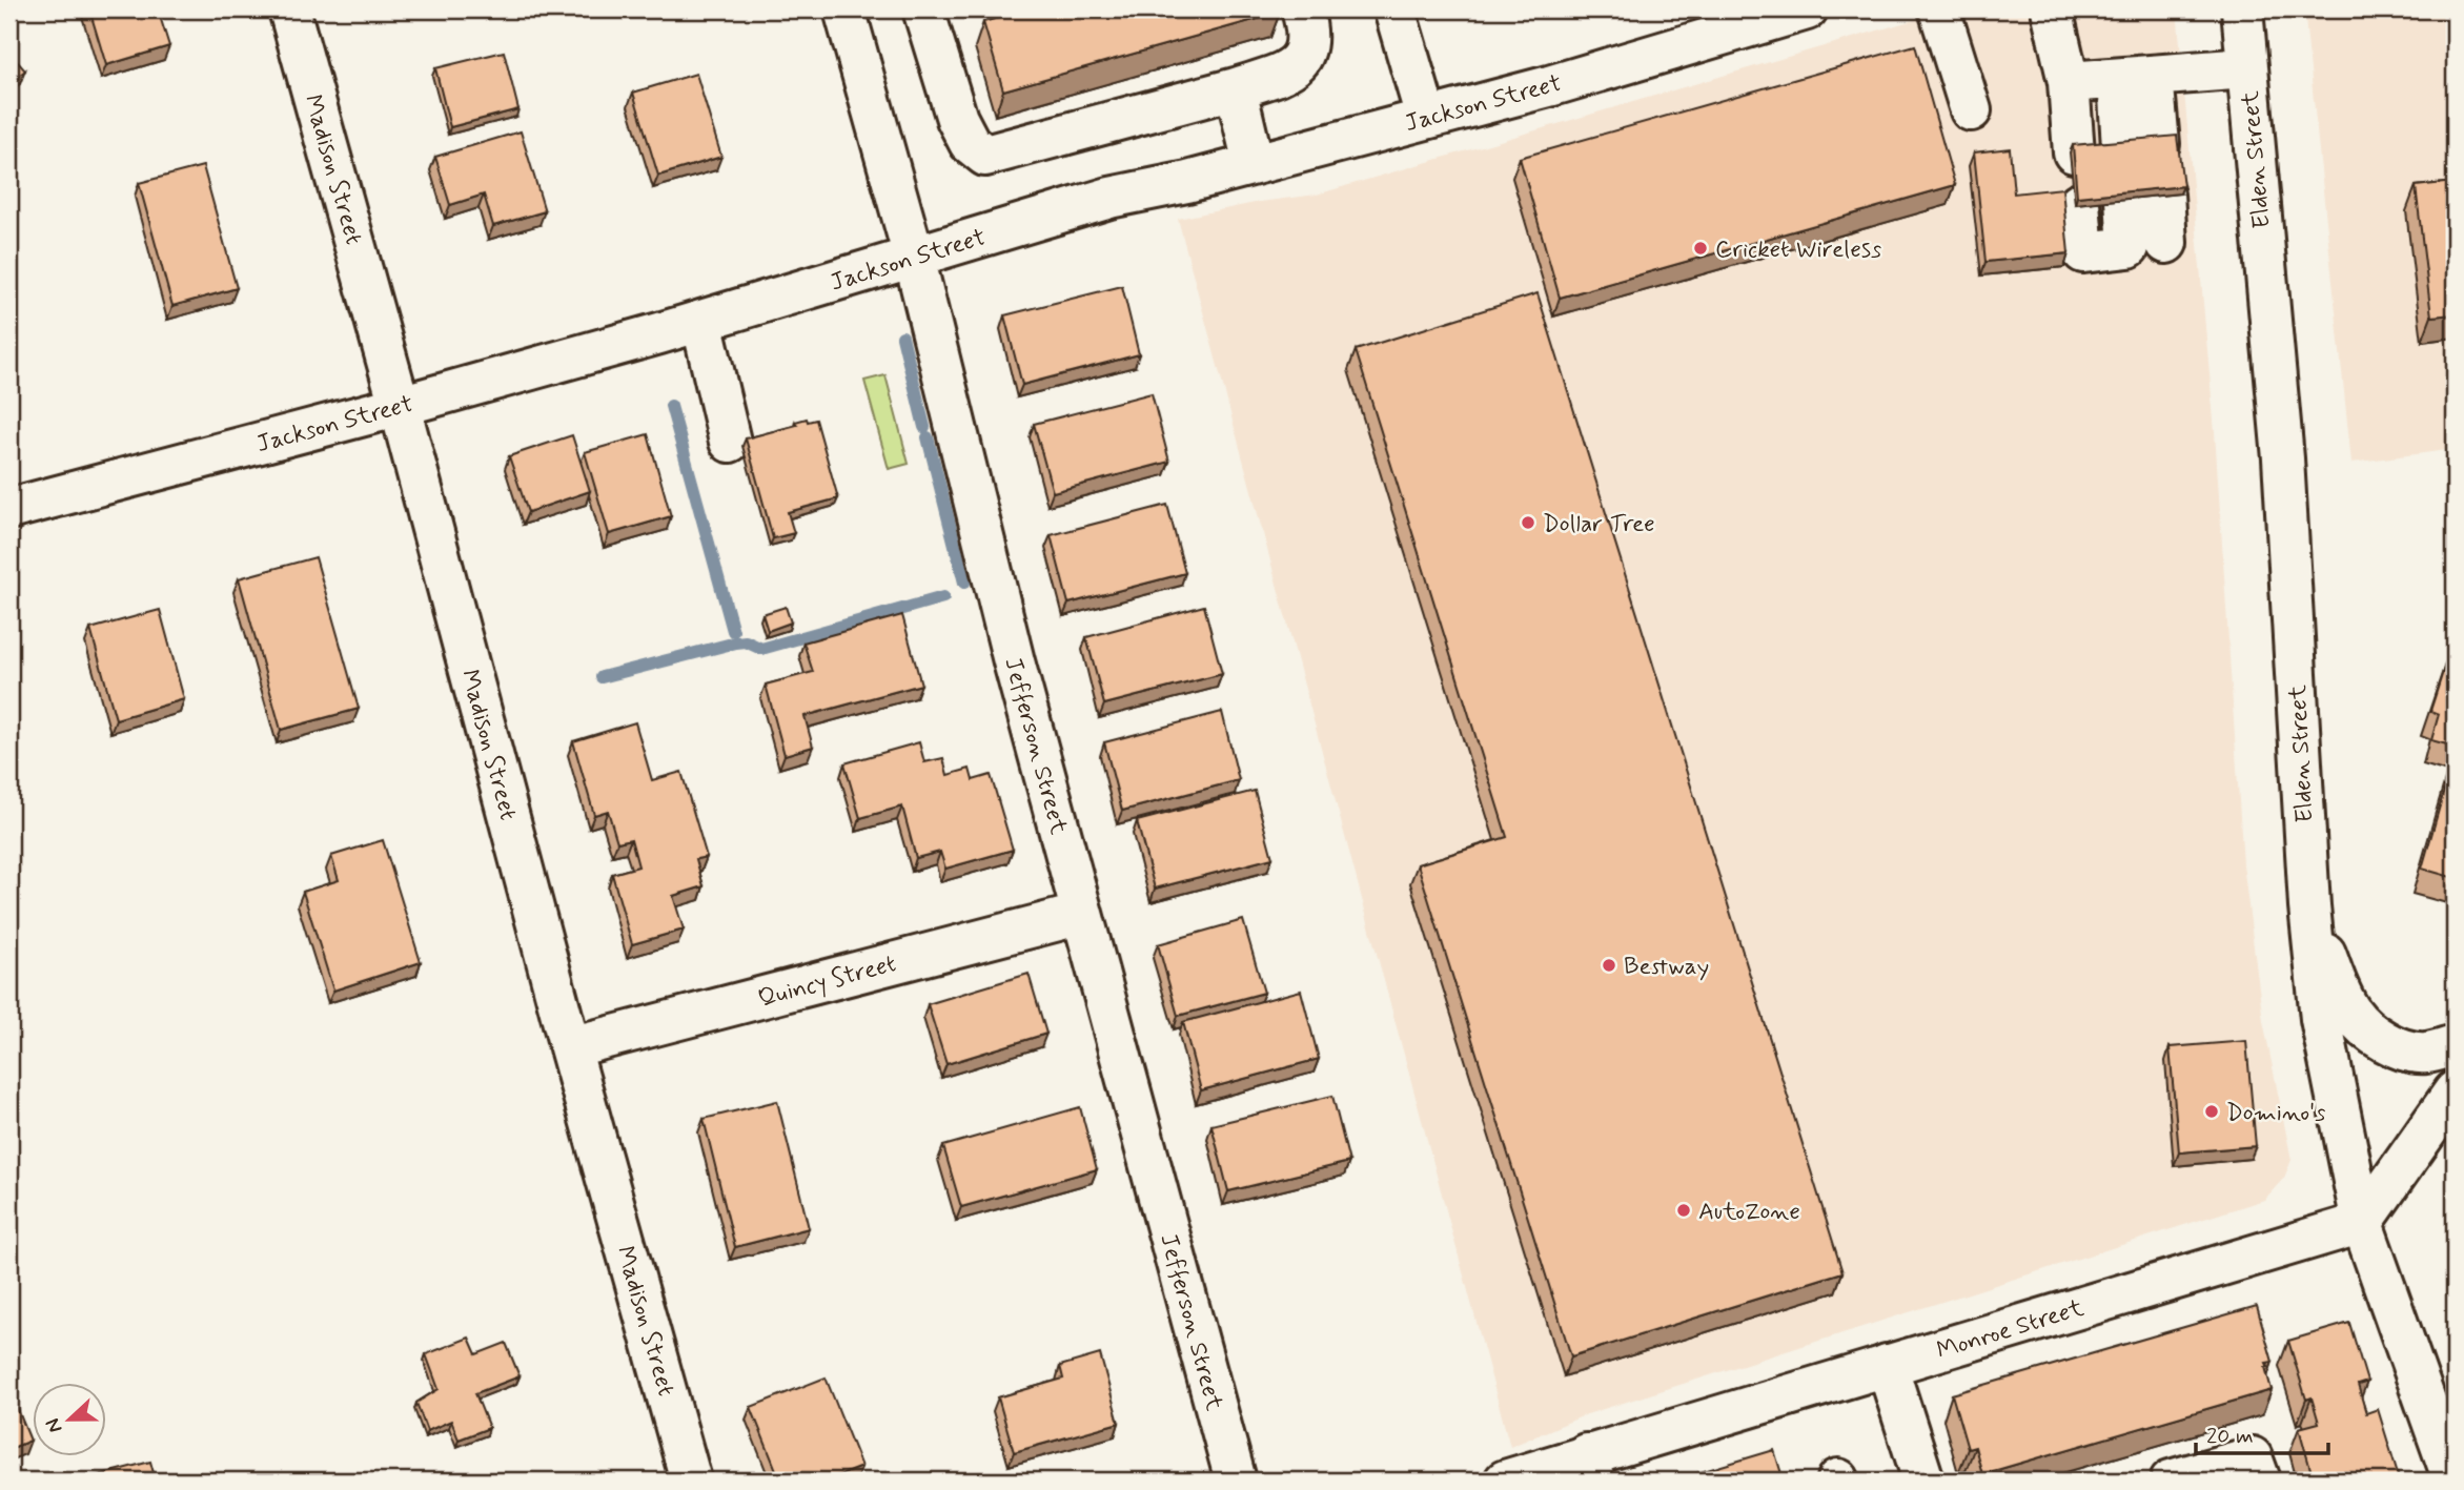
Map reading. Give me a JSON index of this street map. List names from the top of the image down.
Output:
{
  "streets": {
    "street": [
      "Jackson Street",
      "Elden Street",
      "Madison Street",
      "Jefferson Street",
      "Quincy Street",
      "Monroe Street"
    ]
  },
  "crossings": [
    ["Jackson Street", "Madison Street"],
    ["Jackson Street", "Jefferson Street"],
    ["Elden Street", "Monroe Street"],
    ["Madison Street", "Quincy Street"],
    ["Jefferson Street", "Quincy Street"]
  ],
  "places": [
    "Cricket Wireless",
    "Dollar Tree",
    "Bestway",
    "Domino's",
    "AutoZone"
  ],
  "scale_bar": "20 m",
  "north": "left"
}
